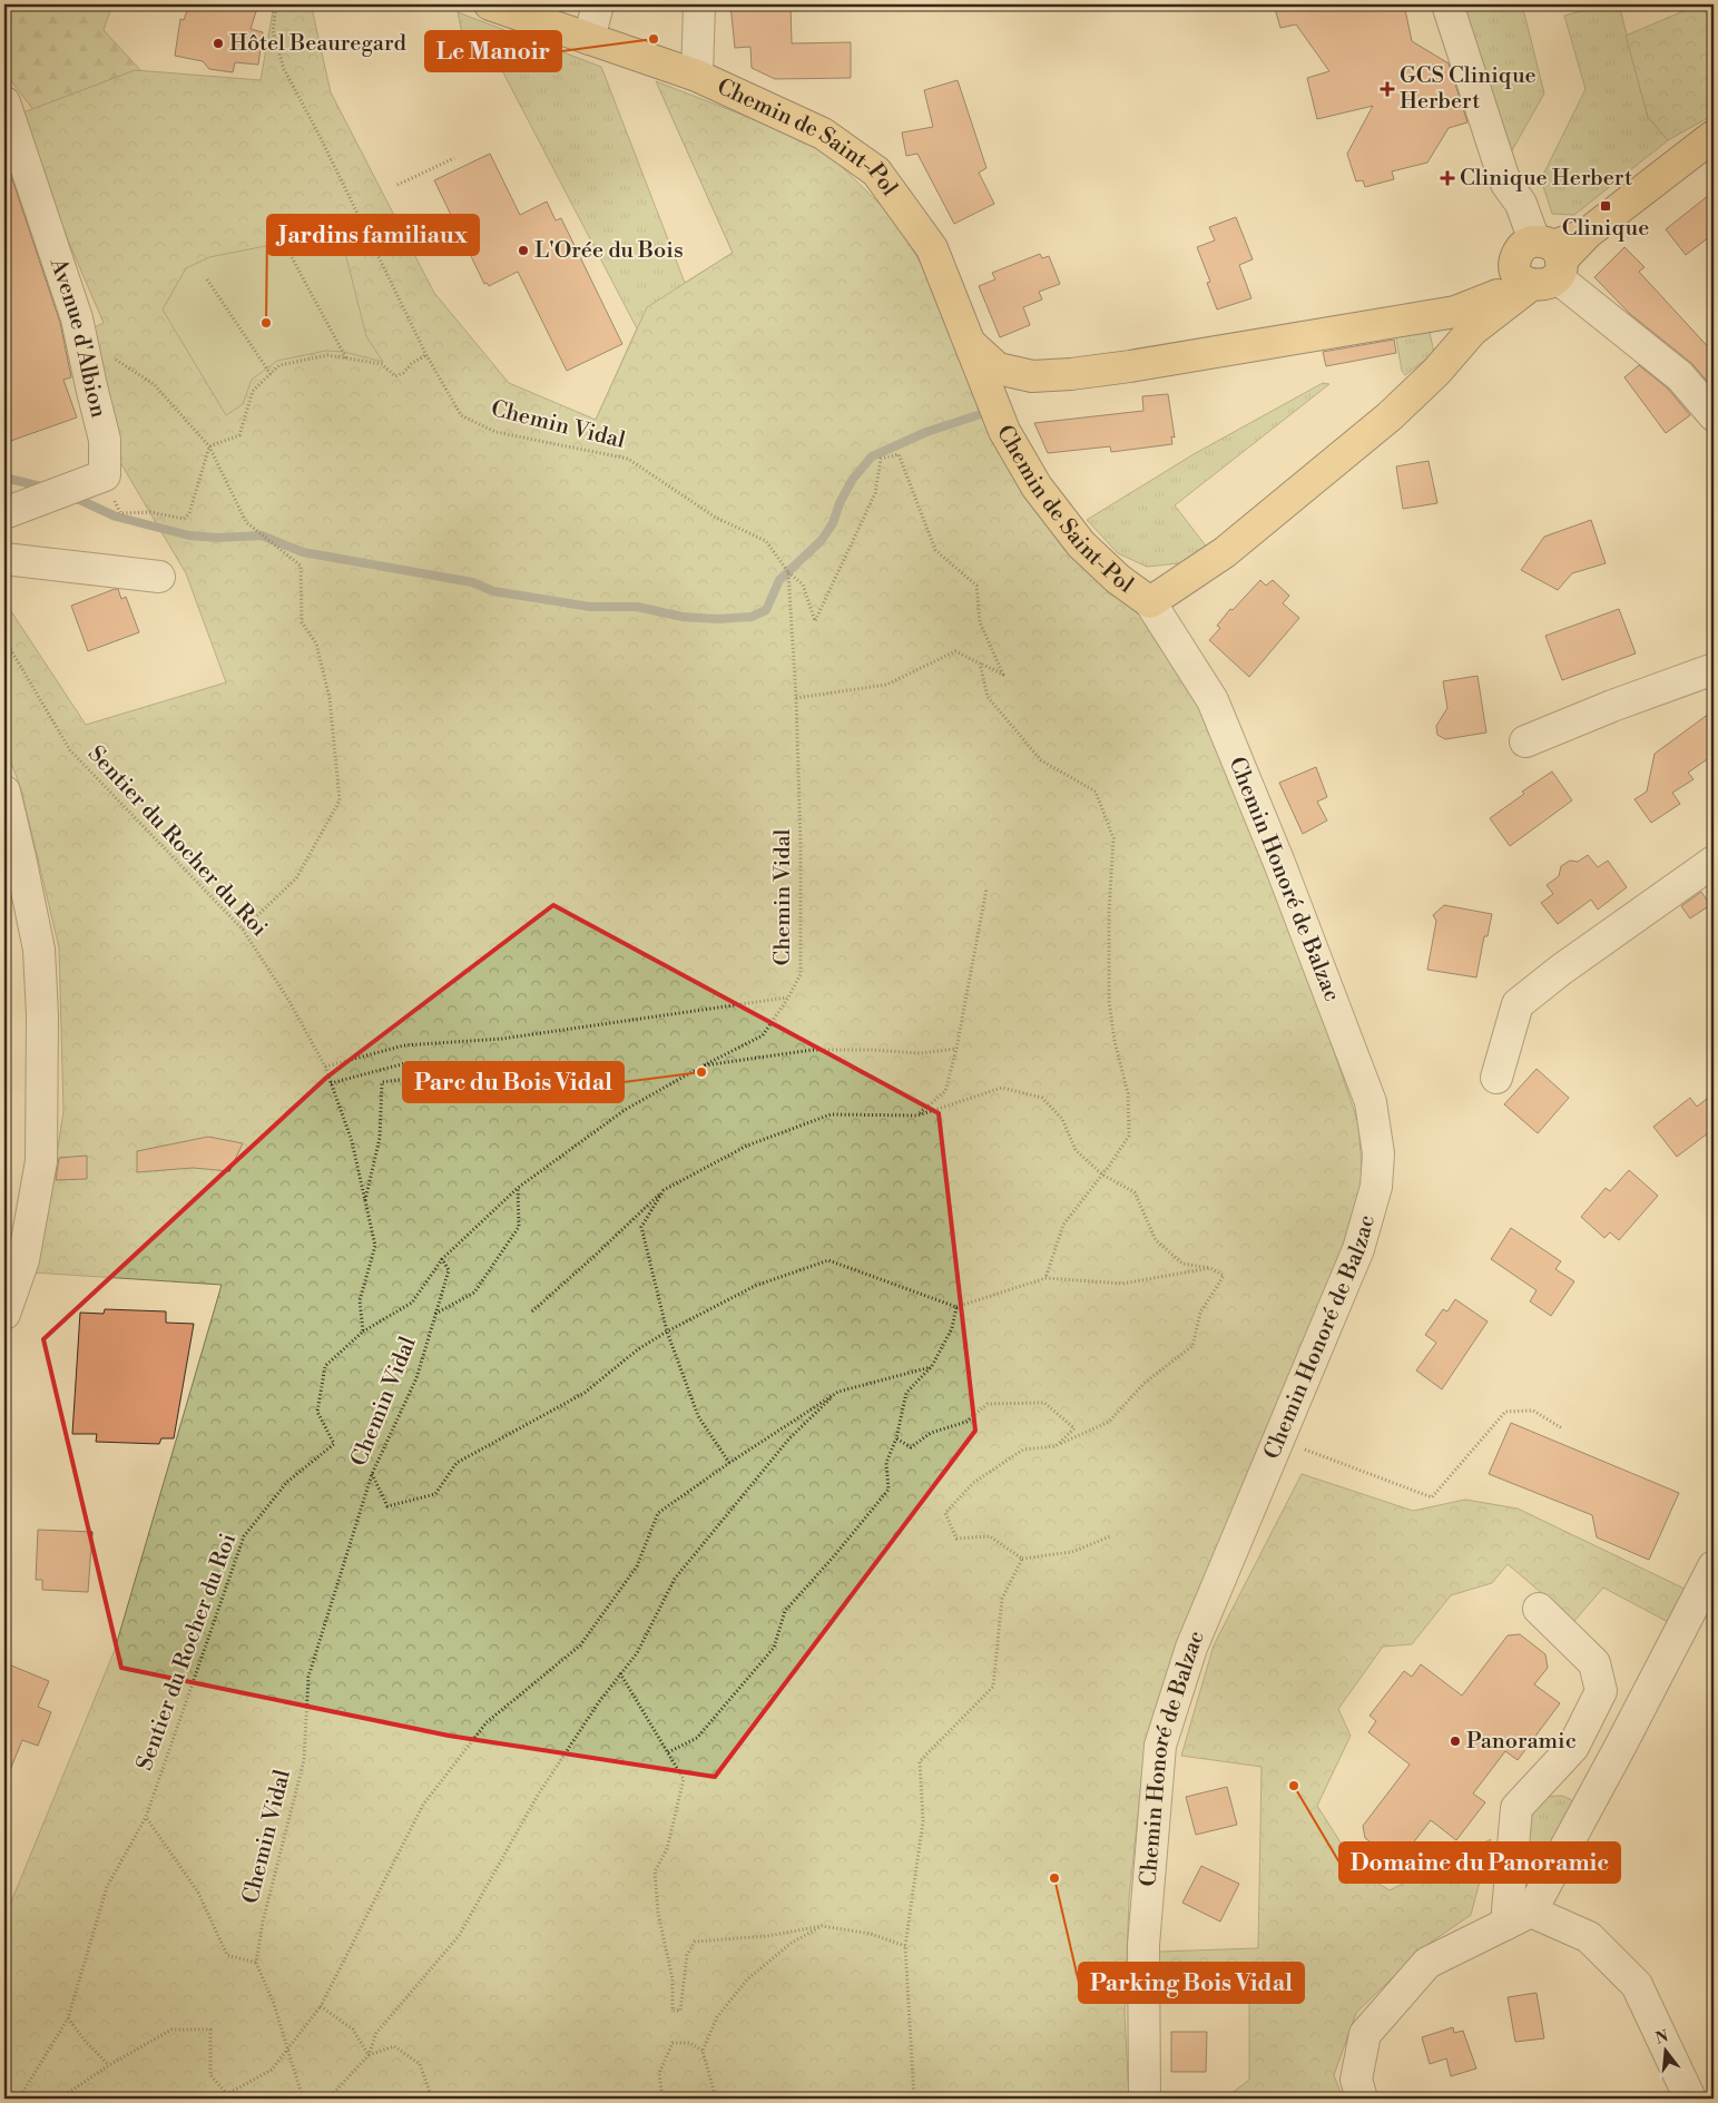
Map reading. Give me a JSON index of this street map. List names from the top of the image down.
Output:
{
  "streets": {
    "main road": ["Chemin de Saint-Pol"],
    "street": ["Avenue d'Albion", "Chemin Honoré de Balzac"],
    "path": ["Chemin Vidal", "Sentier du Rocher du Roi"]
  },
  "crossings": [
    ["Chemin de Saint-Pol", "Chemin Honoré de Balzac"]
  ],
  "places": {
    "other": [
      "Le Manoir",
      "Hôtel Beauregard",
      "L'Orée du Bois",
      "Jardins familiaux",
      "Parc du Bois Vidal",
      "Panoramic",
      "Domaine du Panoramic",
      "Parking Bois Vidal"
    ],
    "health": ["GCS Clinique Herbert", "Clinique Herbert"],
    "transit": ["Clinique"]
  },
  "north": "top"
}
